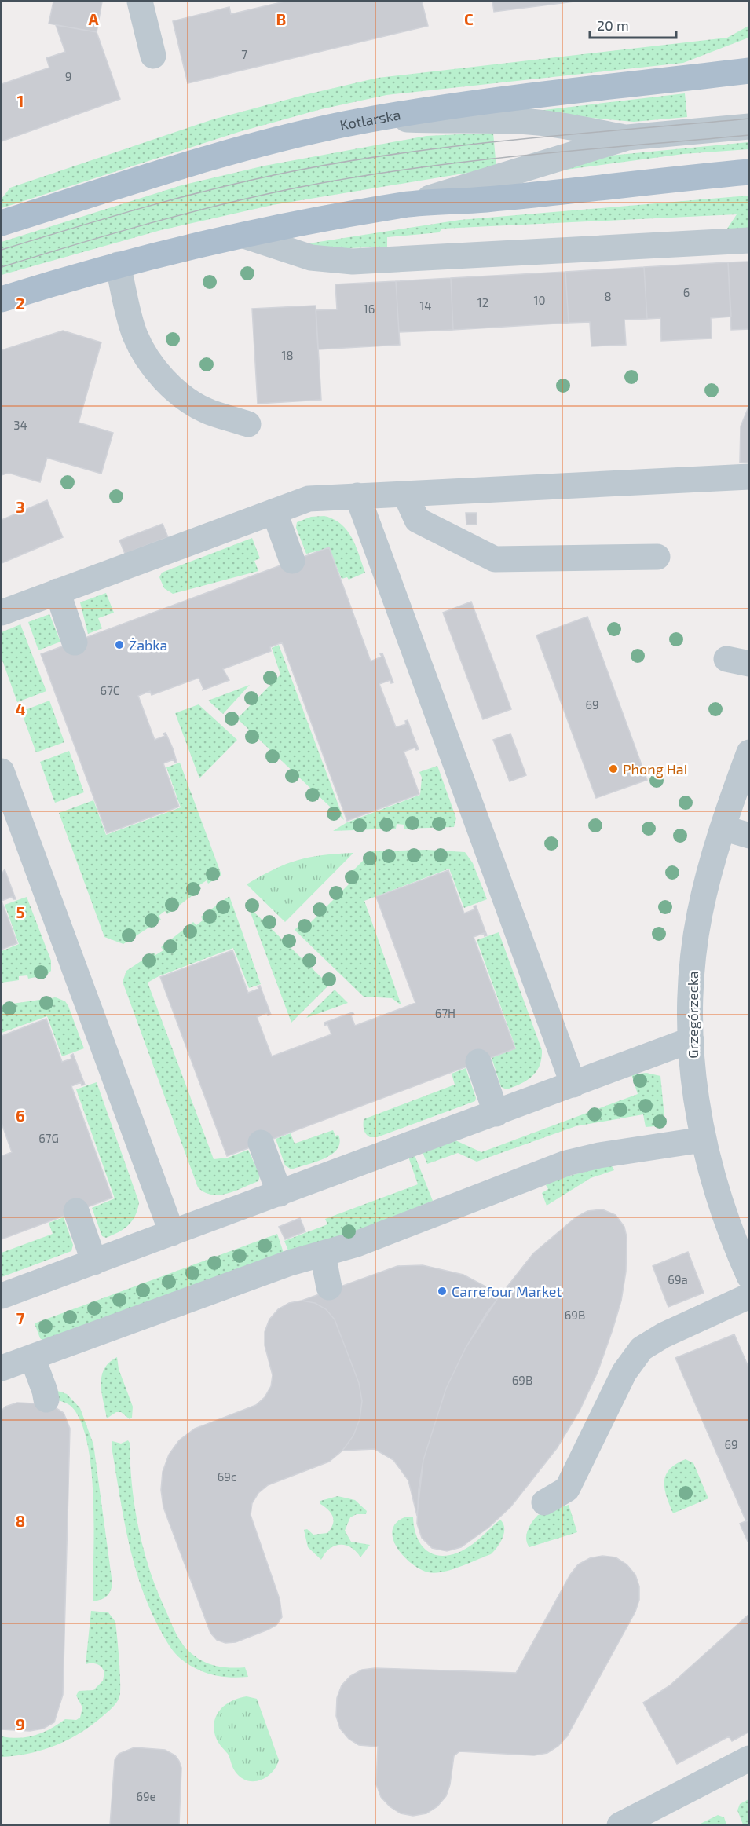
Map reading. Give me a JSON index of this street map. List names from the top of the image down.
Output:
{
  "streets": {
    "main road": ["Kotlarska"],
    "street": ["Grzegórzecka"]
  },
  "places": ["Żabka", "Phong Hai", "Carrefour Market"],
  "house_numbers": [
    "7",
    "9",
    "6",
    "8",
    "10",
    "12",
    "14",
    "16",
    "18",
    "34",
    "67C",
    "69",
    "67H",
    "67G",
    "69a",
    "69B",
    "69B",
    "69",
    "69c",
    "69e"
  ],
  "scale_bar": "20 m",
  "grid": {
    "columns": ["A", "B", "C"],
    "rows": [
      "1",
      "2",
      "3",
      "4",
      "5",
      "6",
      "7",
      "8",
      "9"
    ]
  }
}
